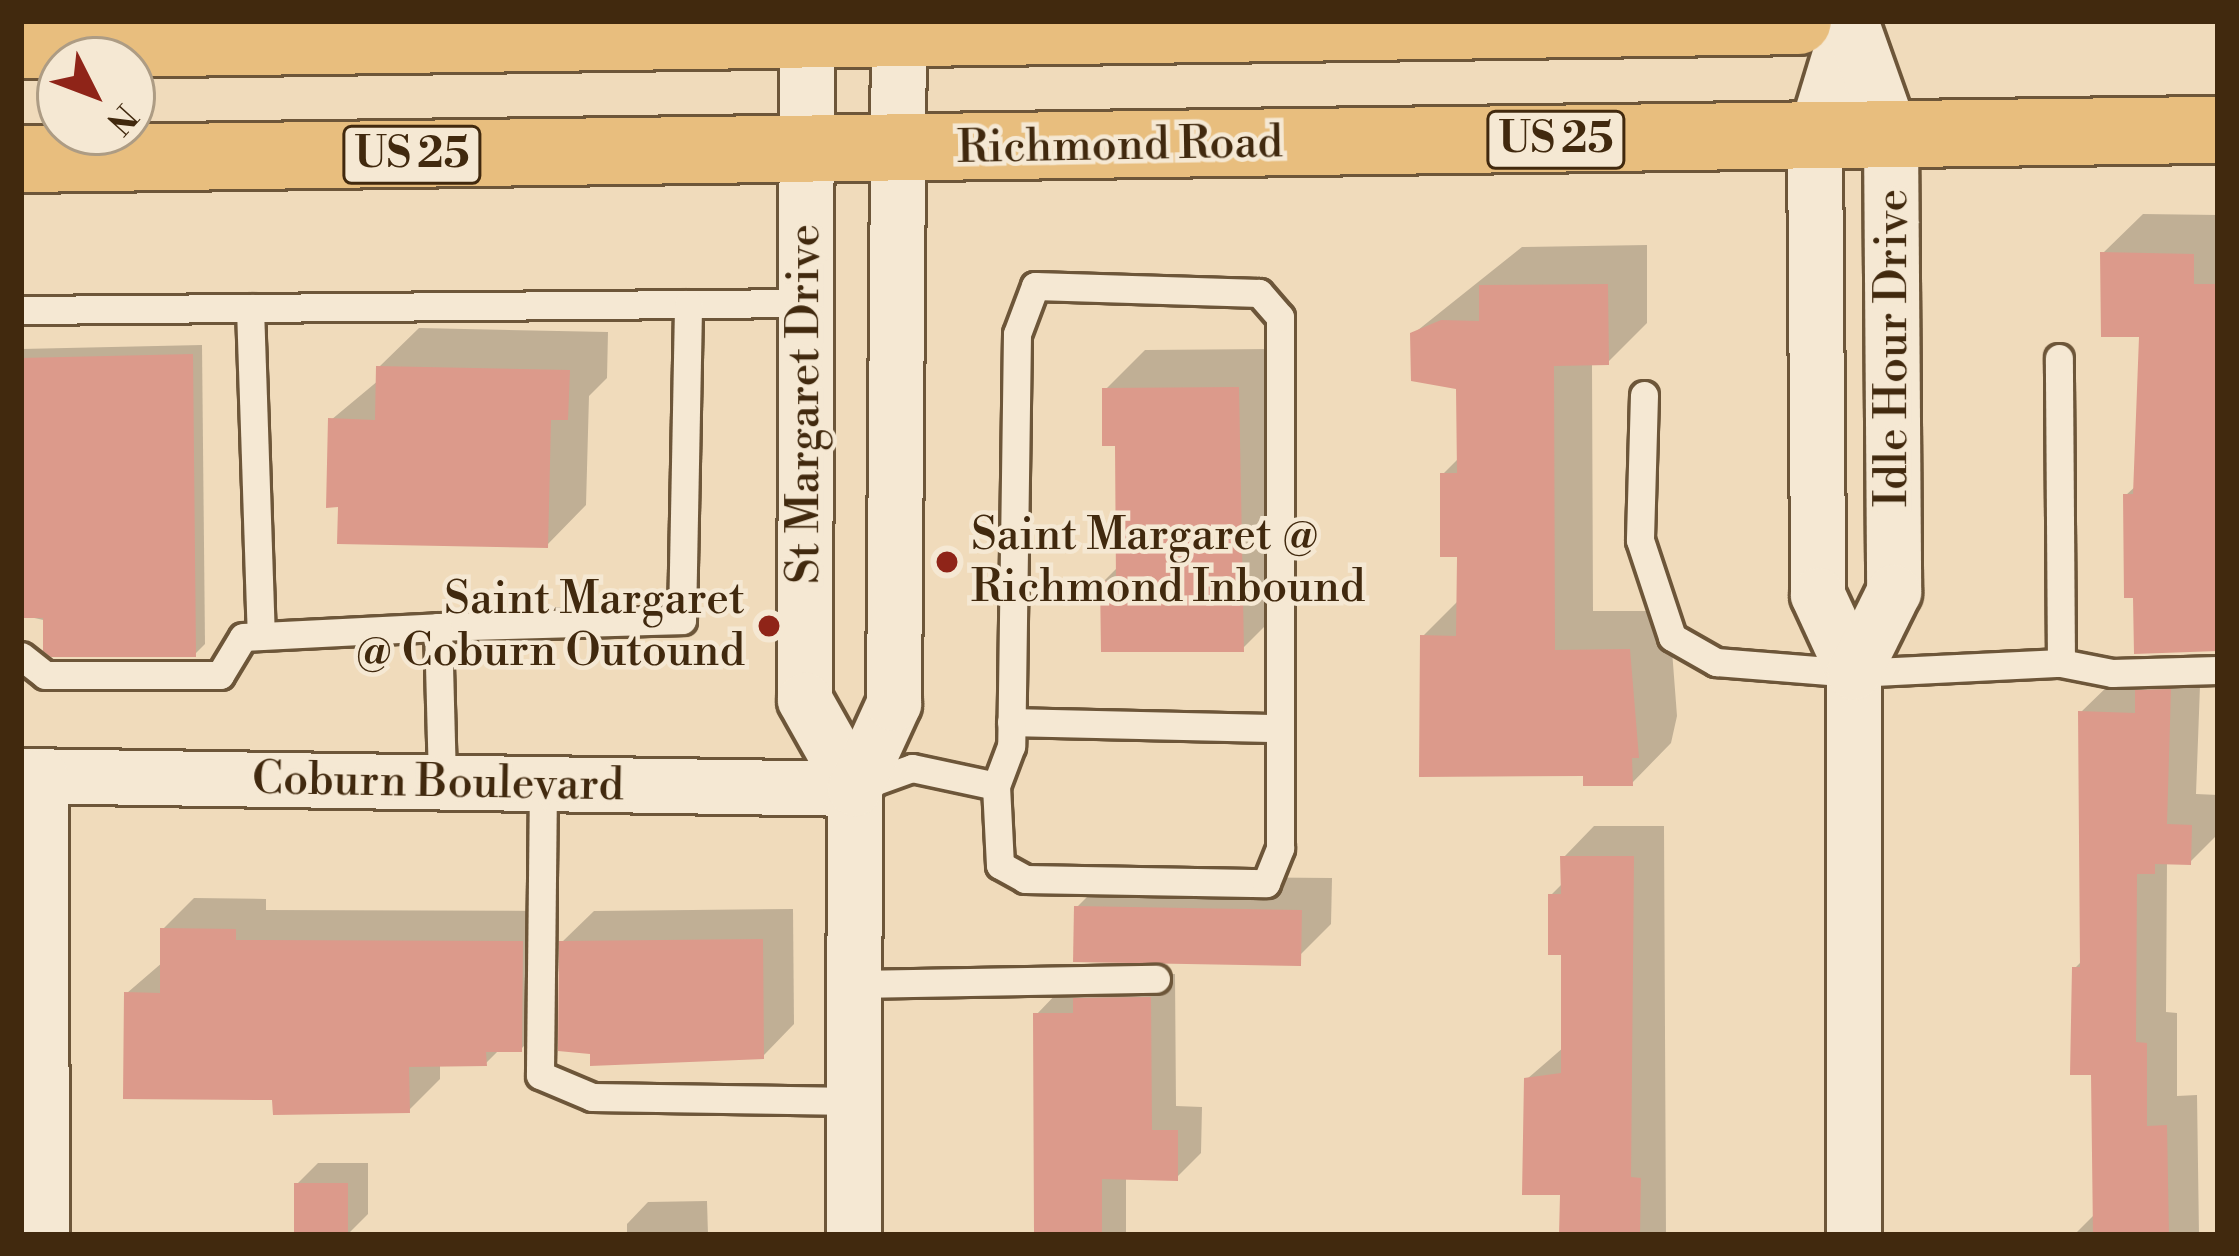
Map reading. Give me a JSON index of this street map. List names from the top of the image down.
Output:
{
  "streets": {
    "main road": ["US 25", "Richmond Road"],
    "street": ["Idle Hour Drive", "St Margaret Drive", "Coburn Boulevard"]
  },
  "crossings": [
    ["Richmond Road", "Idle Hour Drive"],
    ["Richmond Road", "St Margaret Drive"],
    ["St Margaret Drive", "Coburn Boulevard"]
  ],
  "places": ["Saint Margaret @ Richmond Inbound", "Saint Margaret @ Coburn Outound"],
  "north": "bottom right"
}
